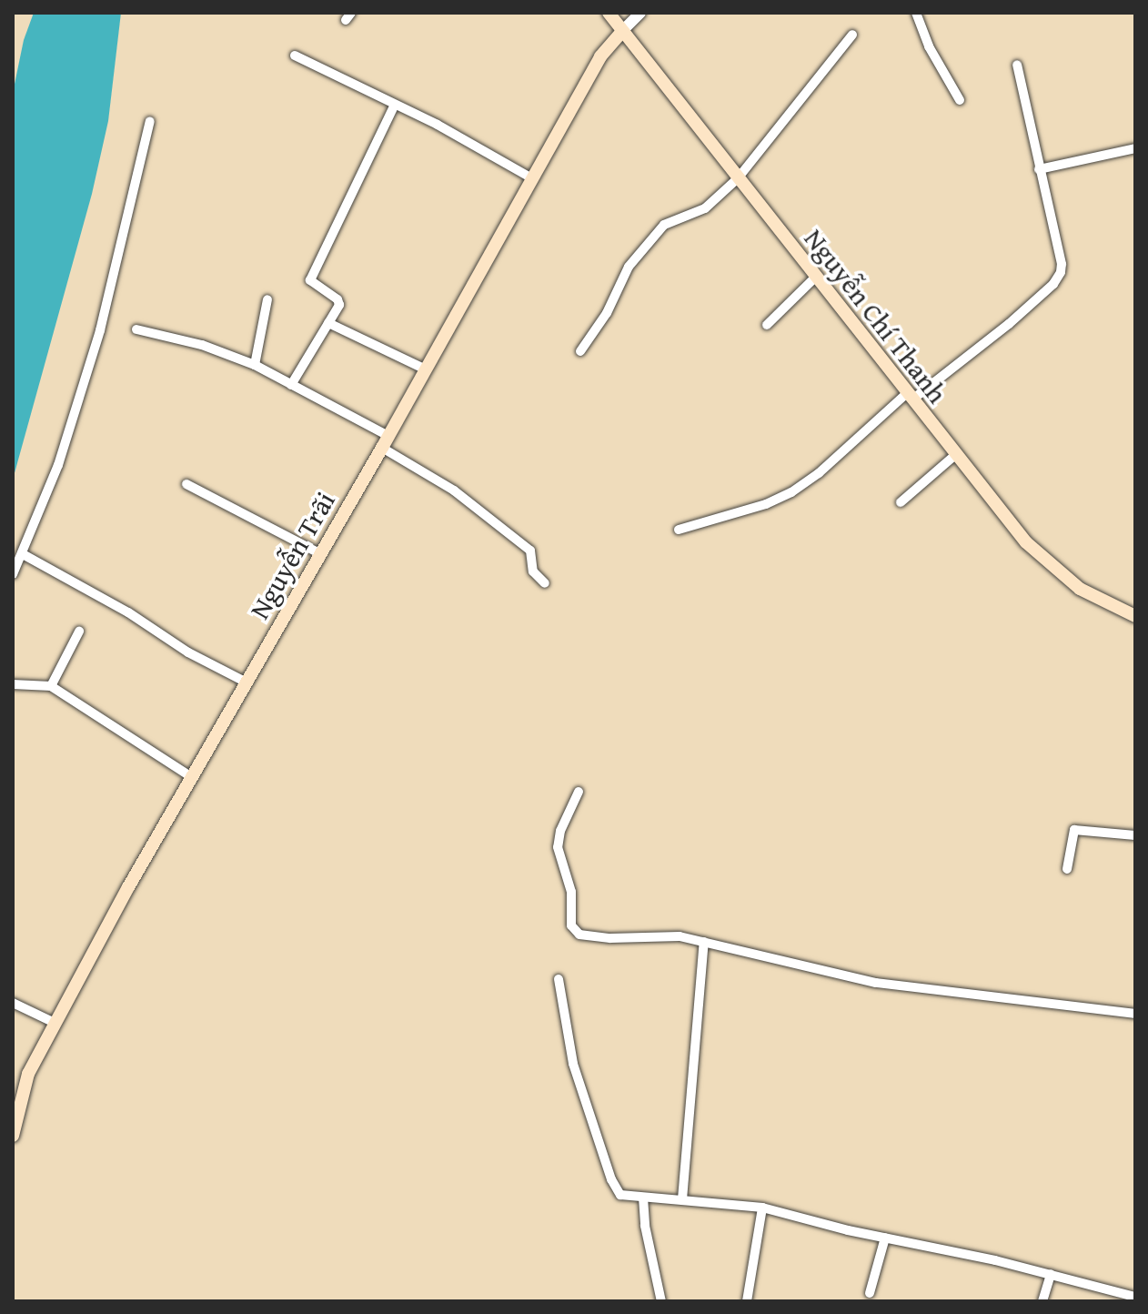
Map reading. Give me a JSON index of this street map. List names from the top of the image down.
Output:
{
  "streets": {
    "main road": ["Nguyễn Chí Thanh", "Nguyễn Trãi"]
  },
  "crossings": [
    ["Nguyễn Chí Thanh", "Nguyễn Trãi"]
  ]
}
